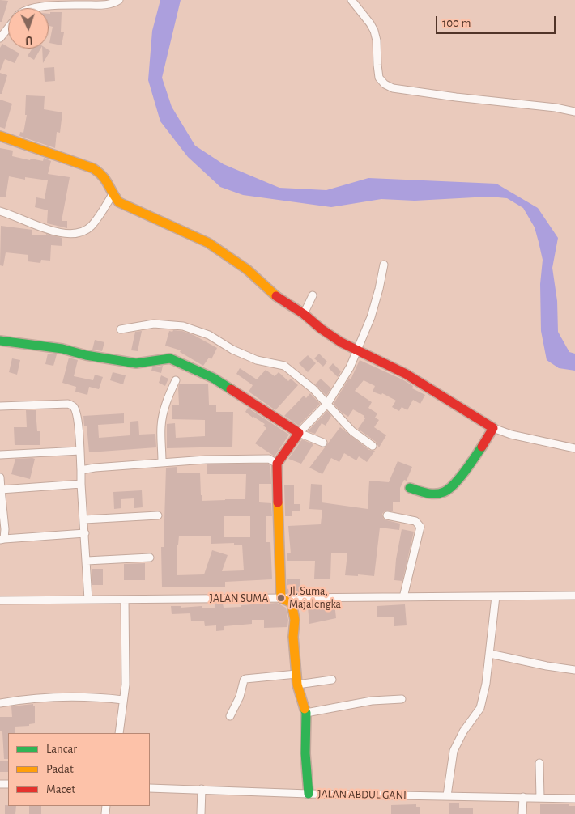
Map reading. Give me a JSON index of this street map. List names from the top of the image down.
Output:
{
  "streets": {
    "street": ["JALAN SUMA", "JALAN ABDUL GANI"]
  },
  "places": ["Jl. Suma, Majalengka"],
  "legend": ["Lancar", "Padat", "Macet"],
  "scale_bar": "100 m",
  "north": "bottom"
}
